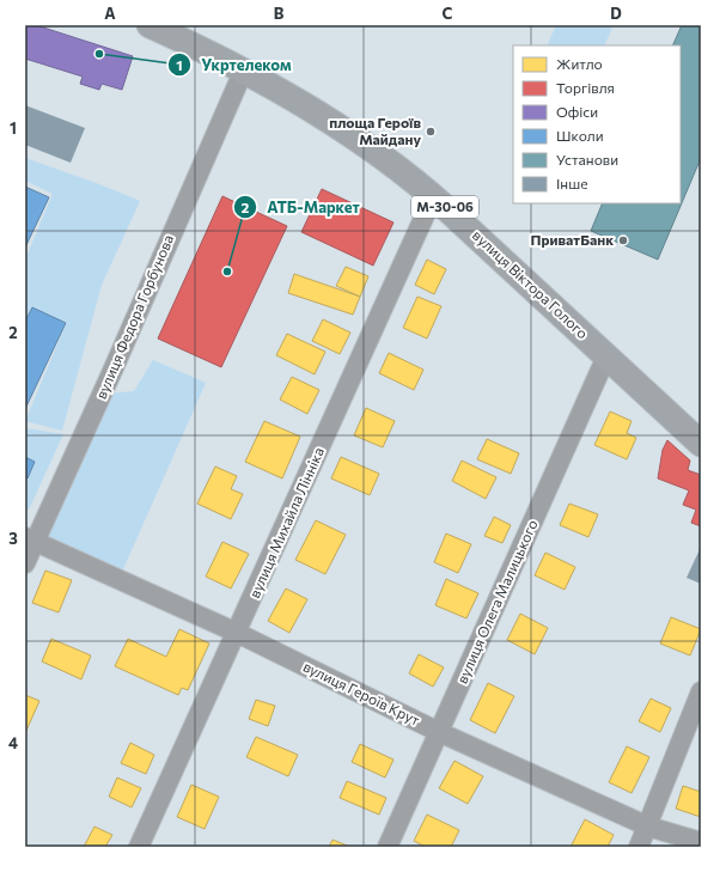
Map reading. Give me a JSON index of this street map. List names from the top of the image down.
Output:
{
  "streets": {
    "main road": ["М-30-06", "вулиця Віктора Голого"],
    "street": [
      "вулиця Федора Горбунова",
      "вулиця Михайла Лінніка",
      "вулиця Олега Малицького",
      "вулиця Героїв Крут"
    ]
  },
  "crossings": [
    ["вулиця Віктора Голого", "вулиця Федора Горбунова"],
    ["вулиця Віктора Голого", "вулиця Михайла Лінніка"],
    ["вулиця Віктора Голого", "вулиця Олега Малицького"],
    ["вулиця Федора Горбунова", "вулиця Героїв Крут"],
    ["вулиця Михайла Лінніка", "вулиця Героїв Крут"],
    ["вулиця Олега Малицького", "вулиця Героїв Крут"]
  ],
  "places": [
    "Укртелеком",
    "площа Героїв Майдану",
    "ПриватБанк",
    "АТБ-Маркет"
  ],
  "legend": [
    "Житло",
    "Торгівля",
    "Офіси",
    "Школи",
    "Установи",
    "Інше"
  ],
  "grid": {
    "columns": [
      "A",
      "B",
      "C",
      "D"
    ],
    "rows": [
      "1",
      "2",
      "3",
      "4"
    ]
  }
}
